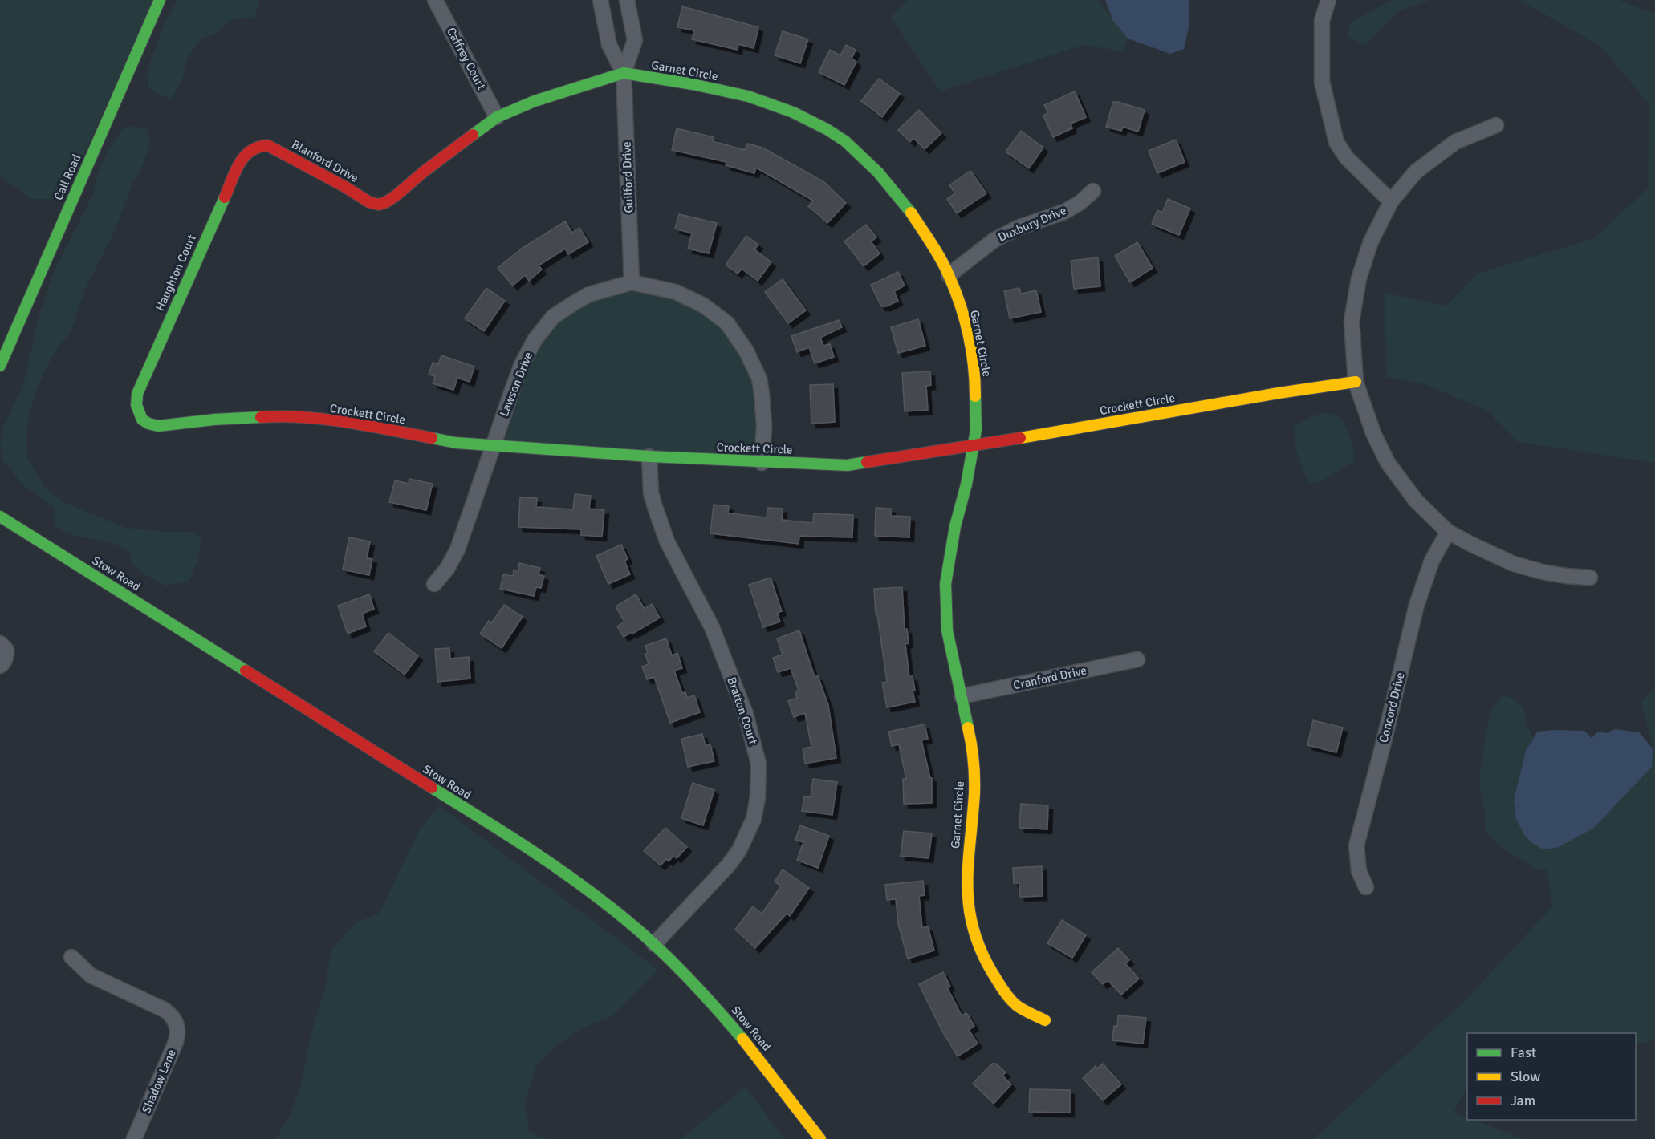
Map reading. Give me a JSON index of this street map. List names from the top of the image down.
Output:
{
  "streets": {
    "street": [
      "Caffrey Court",
      "Garnet Circle",
      "Blanford Drive",
      "Call Road",
      "Guilford Drive",
      "Duxbury Drive",
      "Haughton Court",
      "Lawson Drive",
      "Crockett Circle",
      "Stow Road",
      "Cranford Drive",
      "Concord Drive",
      "Bratton Court",
      "Shadow Lane"
    ]
  },
  "crossings": [
    ["Caffrey Court", "Garnet Circle"],
    ["Garnet Circle", "Blanford Drive"],
    ["Garnet Circle", "Guilford Drive"],
    ["Garnet Circle", "Duxbury Drive"],
    ["Garnet Circle", "Crockett Circle"],
    ["Garnet Circle", "Cranford Drive"],
    ["Blanford Drive", "Haughton Court"],
    ["Guilford Drive", "Lawson Drive"],
    ["Haughton Court", "Crockett Circle"],
    ["Lawson Drive", "Crockett Circle"],
    ["Crockett Circle", "Bratton Court"],
    ["Stow Road", "Bratton Court"]
  ],
  "legend": ["Fast", "Slow", "Jam"]
}
